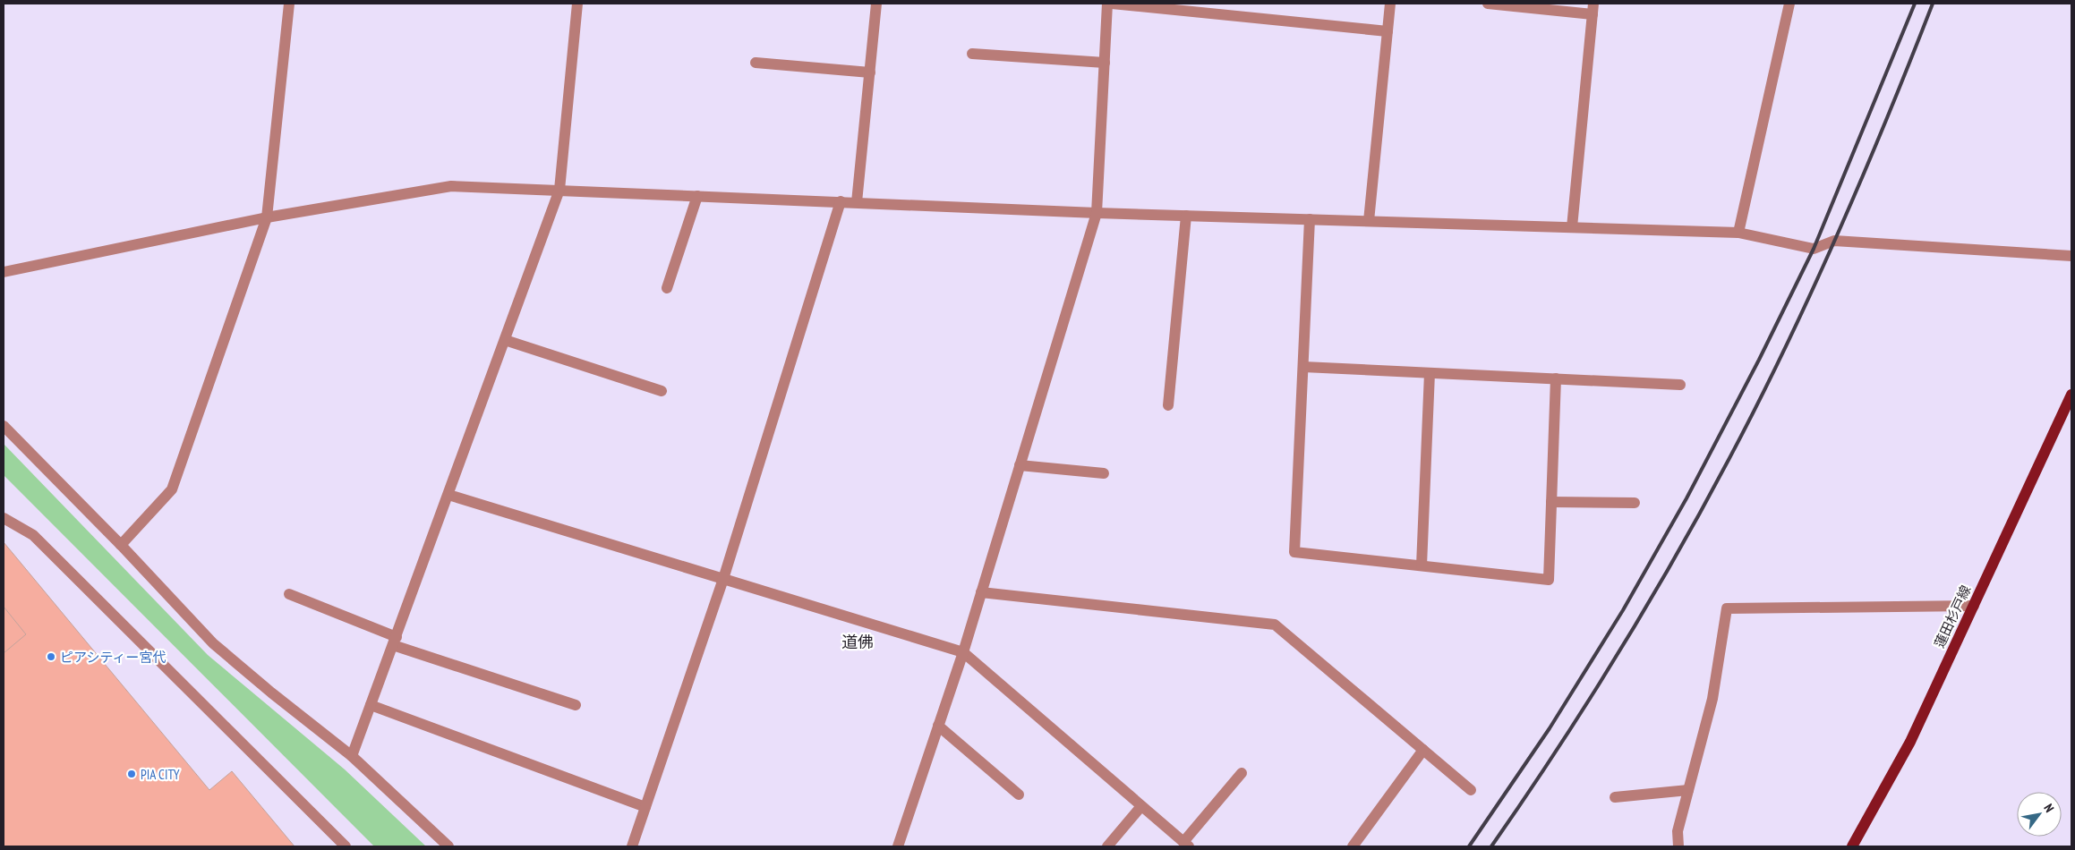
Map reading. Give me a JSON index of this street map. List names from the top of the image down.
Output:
{
  "streets": {
    "main road": ["蓮田杉戸線"]
  },
  "districts": ["道佛"],
  "places": ["ピアシティー宮代", "PIA CITY"],
  "north": "top right"
}
